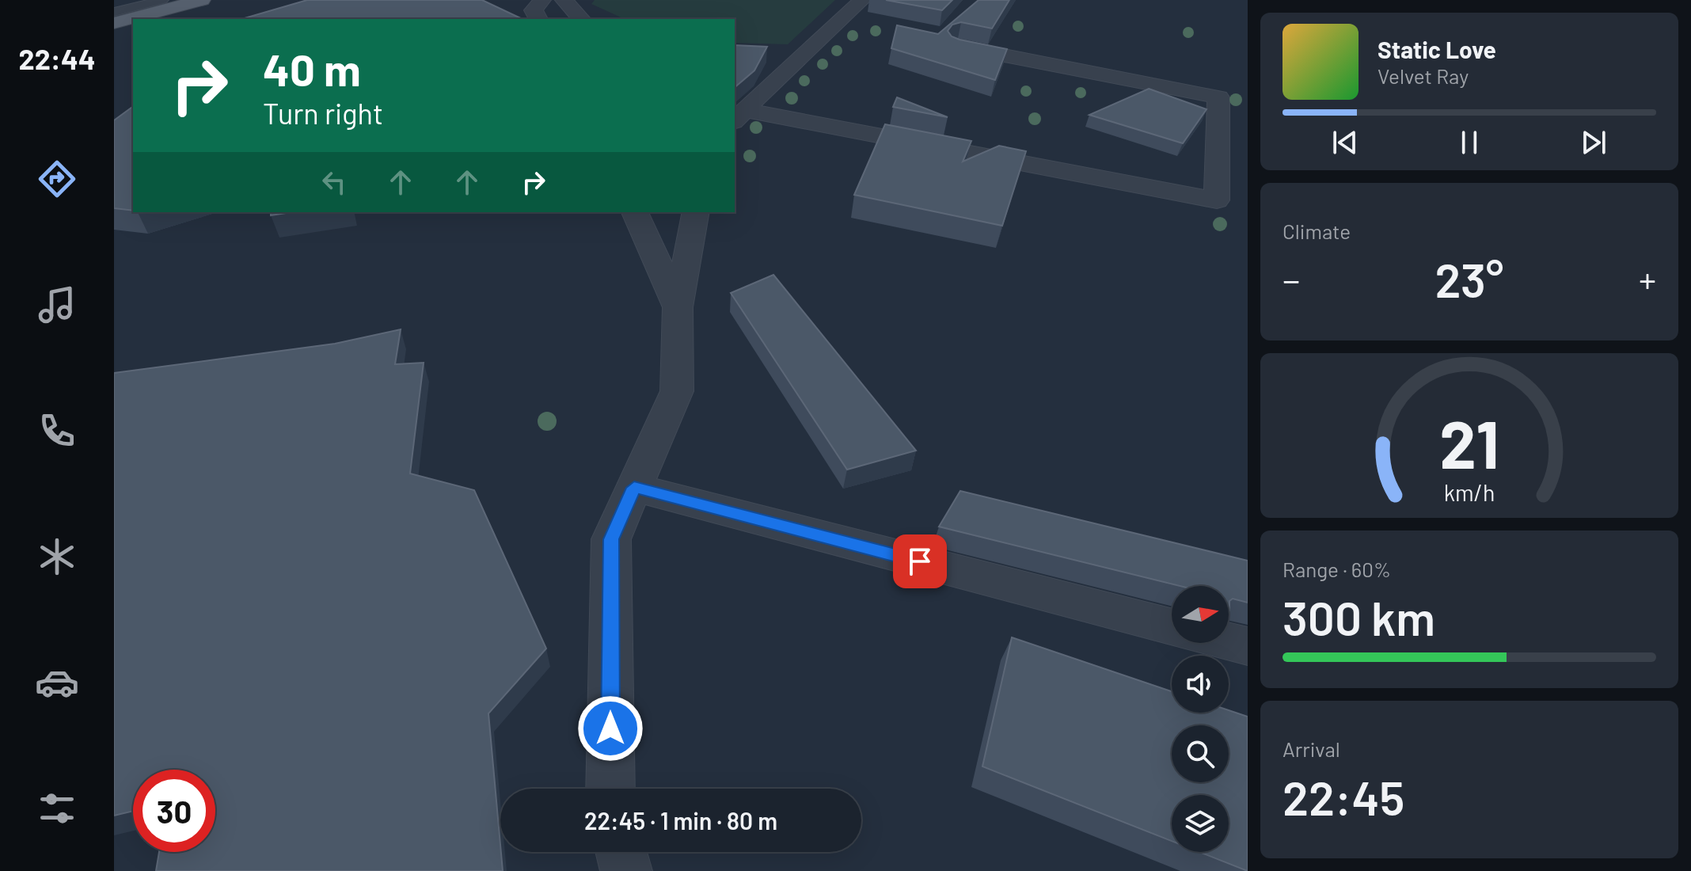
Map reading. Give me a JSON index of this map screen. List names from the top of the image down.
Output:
{
  "north": "right",
  "page": {
    "tabs": "22:44",
    "turn": ["40 m", "Turn right"],
    "song": ["Static Love", "Velvet Ray"],
    "tile": [
      "Climate",
      ["Range · 60%", "300 km"],
      ["Arrival", "22:45"]
    ],
    "heat": ["−", "23°", "+"],
    "limit": "30",
    "trip": "22:45 · 1 min · 80 m",
    "gauge": ["21", "km/h"]
  }
}
